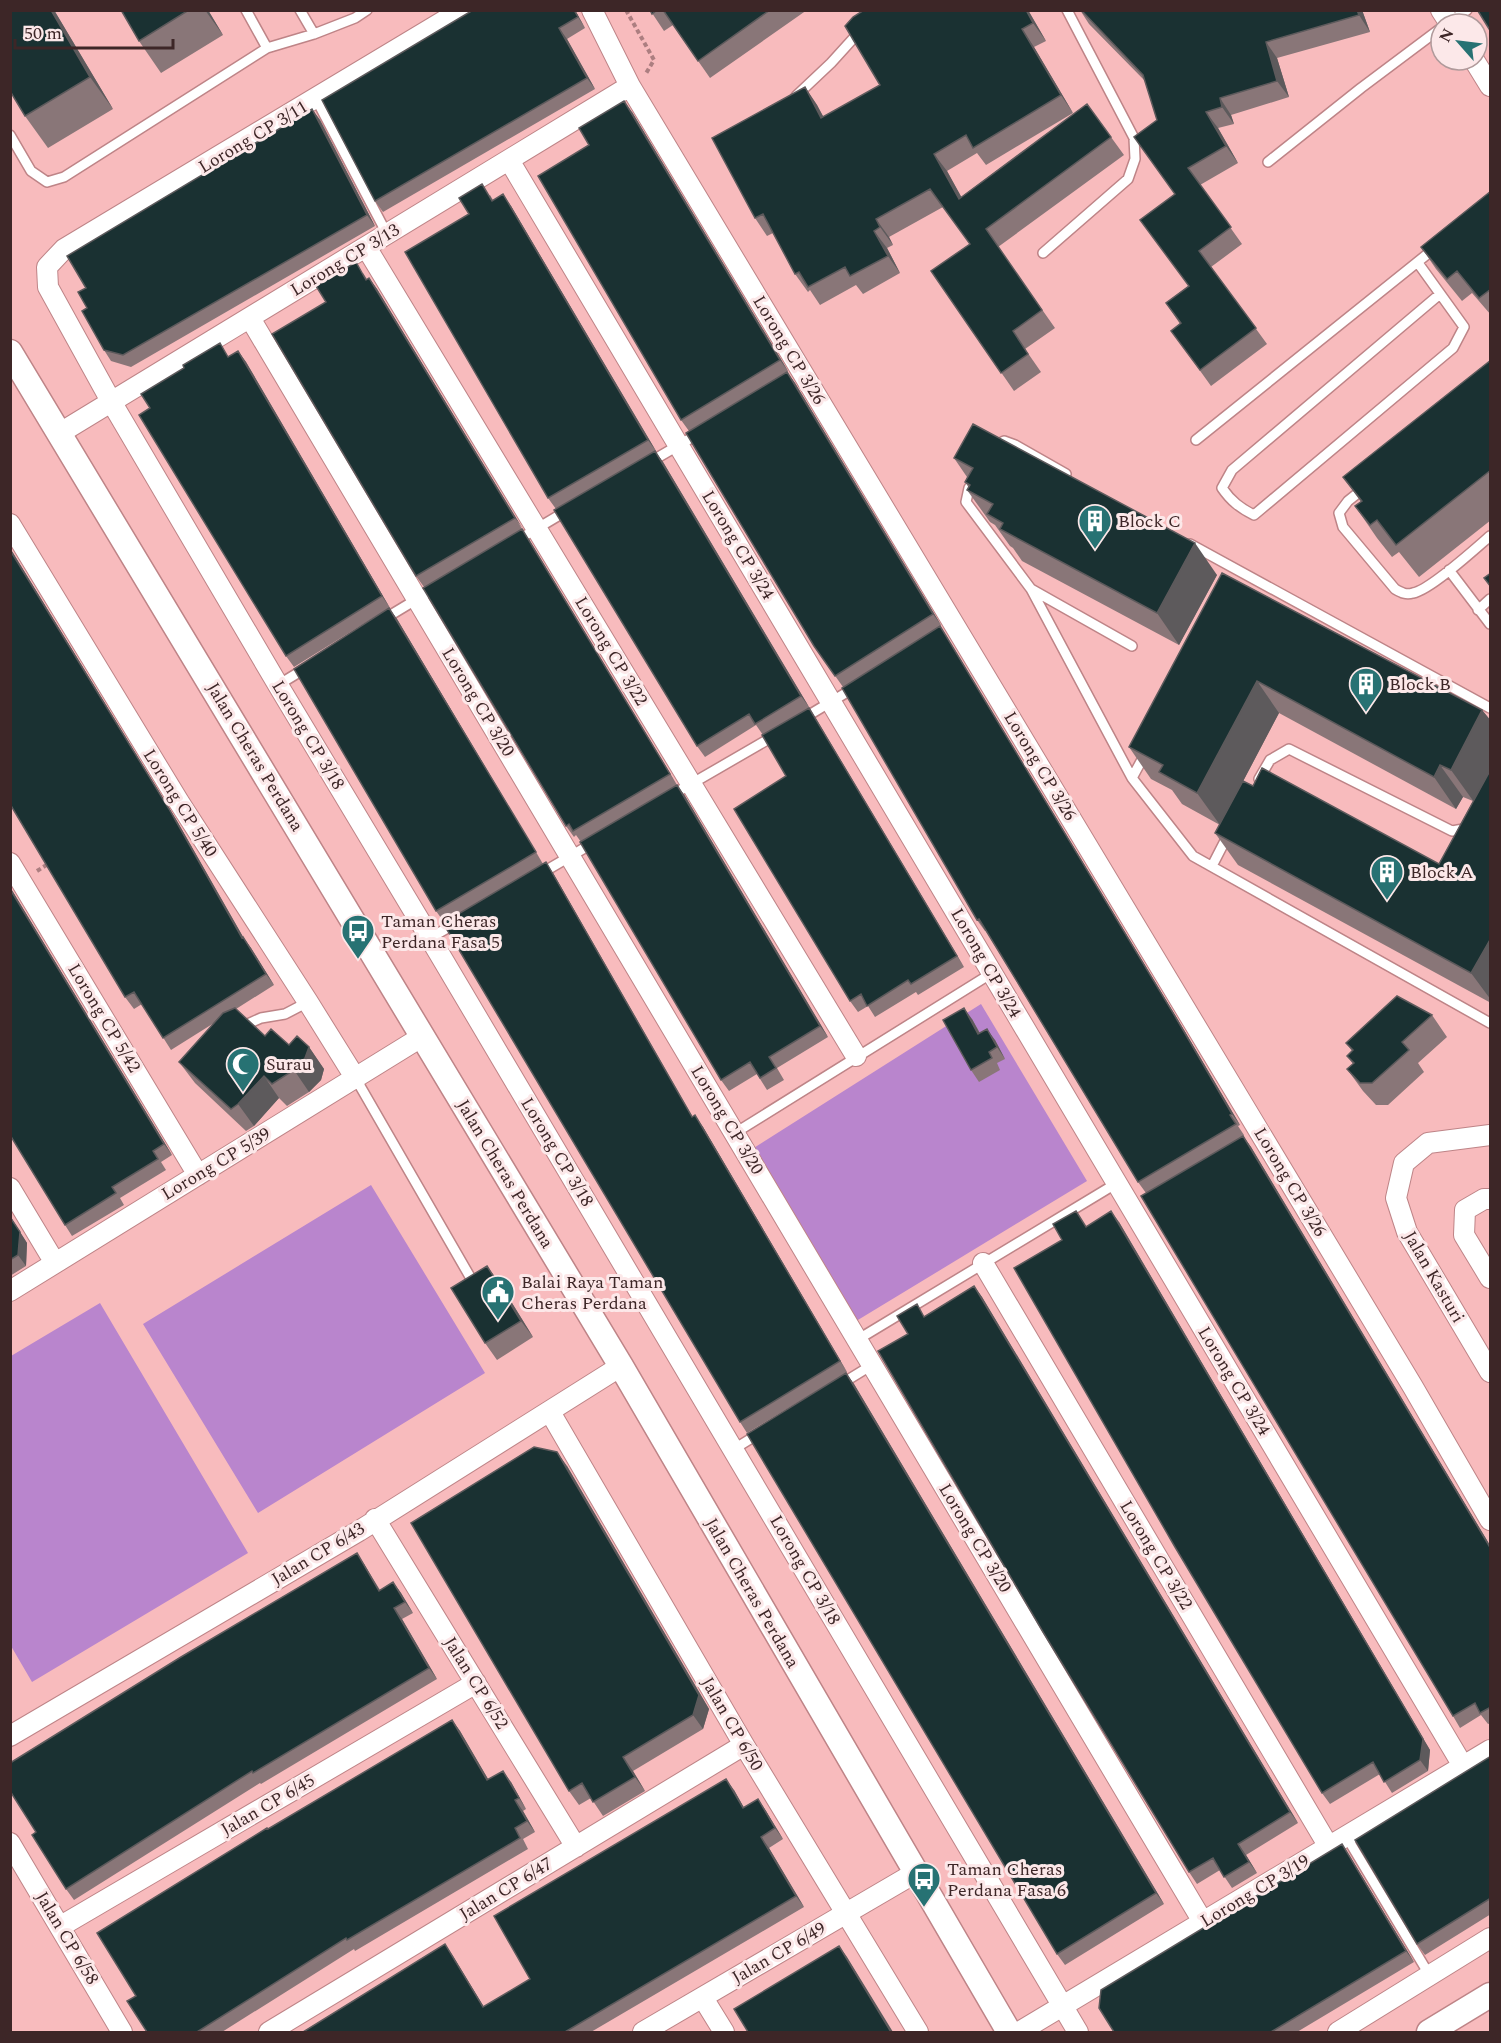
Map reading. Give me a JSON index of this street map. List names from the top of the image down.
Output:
{
  "streets": {
    "street": [
      "Lorong CP 3/11",
      "Lorong CP 3/13",
      "Lorong CP 3/26",
      "Lorong CP 3/24",
      "Lorong CP 3/22",
      "Lorong CP 3/20",
      "Lorong CP 3/18",
      "Jalan Cheras Perdana",
      "Lorong CP 5/40",
      "Lorong CP 5/42",
      "Lorong CP 5/39",
      "Jalan Kasturi",
      "Jalan CP 6/43",
      "Jalan CP 6/52",
      "Jalan CP 6/50",
      "Jalan CP 6/45",
      "Jalan CP 6/47",
      "Lorong CP 3/19",
      "Jalan CP 6/58",
      "Jalan CP 6/49"
    ]
  },
  "crossings": [
    ["Lorong CP 3/11", "Lorong CP 3/18"],
    ["Lorong CP 3/13", "Lorong CP 3/26"],
    ["Lorong CP 3/13", "Lorong CP 3/24"],
    ["Lorong CP 3/13", "Lorong CP 3/22"],
    ["Lorong CP 3/13", "Lorong CP 3/20"],
    ["Lorong CP 3/13", "Lorong CP 3/18"],
    ["Lorong CP 3/13", "Jalan Cheras Perdana"],
    ["Lorong CP 3/24", "Lorong CP 3/19"],
    ["Lorong CP 3/22", "Lorong CP 3/19"],
    ["Lorong CP 3/20", "Lorong CP 3/19"],
    ["Lorong CP 3/18", "Lorong CP 3/19"],
    ["Jalan Cheras Perdana", "Lorong CP 5/39"],
    ["Jalan Cheras Perdana", "Jalan CP 6/43"],
    ["Jalan Cheras Perdana", "Jalan CP 6/49"],
    ["Lorong CP 5/40", "Lorong CP 5/39"],
    ["Lorong CP 5/42", "Lorong CP 5/39"],
    ["Jalan CP 6/43", "Jalan CP 6/52"],
    ["Jalan CP 6/43", "Jalan CP 6/50"],
    ["Jalan CP 6/52", "Jalan CP 6/45"],
    ["Jalan CP 6/52", "Jalan CP 6/47"],
    ["Jalan CP 6/50", "Jalan CP 6/47"],
    ["Jalan CP 6/50", "Jalan CP 6/49"],
    ["Jalan CP 6/45", "Jalan CP 6/58"]
  ],
  "places": {
    "building": ["Block C", "Block B", "Block A"],
    "bus stop": ["Taman Cheras Perdana Fasa 5", "Taman Cheras Perdana Fasa 6"],
    "mosque": ["Surau"],
    "public building": ["Balai Raya Taman Cheras Perdana"]
  },
  "scale_bar": "50 m",
  "north": "top left"
}
